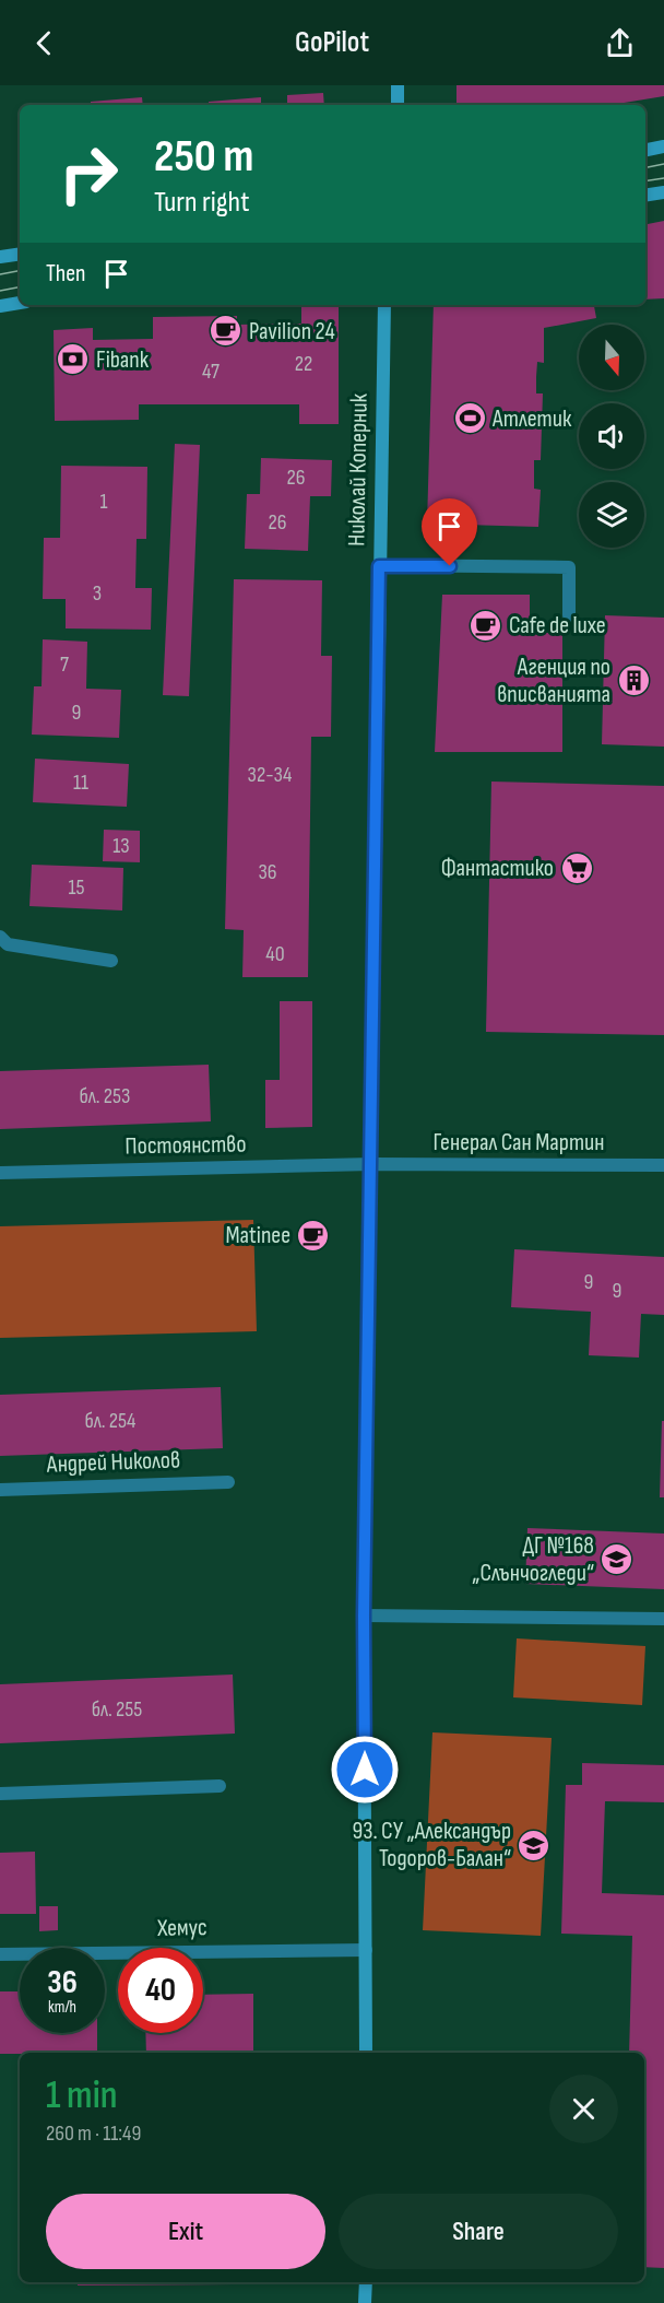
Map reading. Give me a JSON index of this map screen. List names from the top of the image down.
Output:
{
  "streets": {
    "street": [
      "Николай Коперник",
      "Генерал Сан Мартин",
      "Постоянство",
      "Андрей Николов",
      "Хемус"
    ]
  },
  "crossings": [
    ["Николай Коперник", "Генерал Сан Мартин"],
    ["Николай Коперник", "Постоянство"],
    ["Николай Коперник", "Хемус"],
    ["Генерал Сан Мартин", "Постоянство"]
  ],
  "places": {
    "cafe": ["Pavilion 24", "Cafe de luxe", "Matinee"],
    "bank": ["Fibank"],
    "sports": ["Атлетик"],
    "building": ["Агенция по вписванията"],
    "supermarket": ["Фантастико"],
    "school or university": ["ДГ №168 „Слънчогледи“", "93. СУ „Александър Тодоров-Балан“"]
  },
  "house_numbers": [
    "22",
    "47",
    "26",
    "1",
    "26",
    "3",
    "7",
    "9",
    "32-34",
    "11",
    "13",
    "36",
    "15",
    "40",
    "бл. 253",
    "9",
    "9",
    "бл. 254",
    "бл. 255"
  ],
  "north": "bottom",
  "page": {
    "header": "GoPilot",
    "turn": ["250 m", "Turn right"],
    "then": "Then",
    "speed": "36 km/h",
    "limit": "40",
    "heading": ["1 min", "260 m · 11:49"],
    "buttons": ["Exit", "Share"]
  }
}
